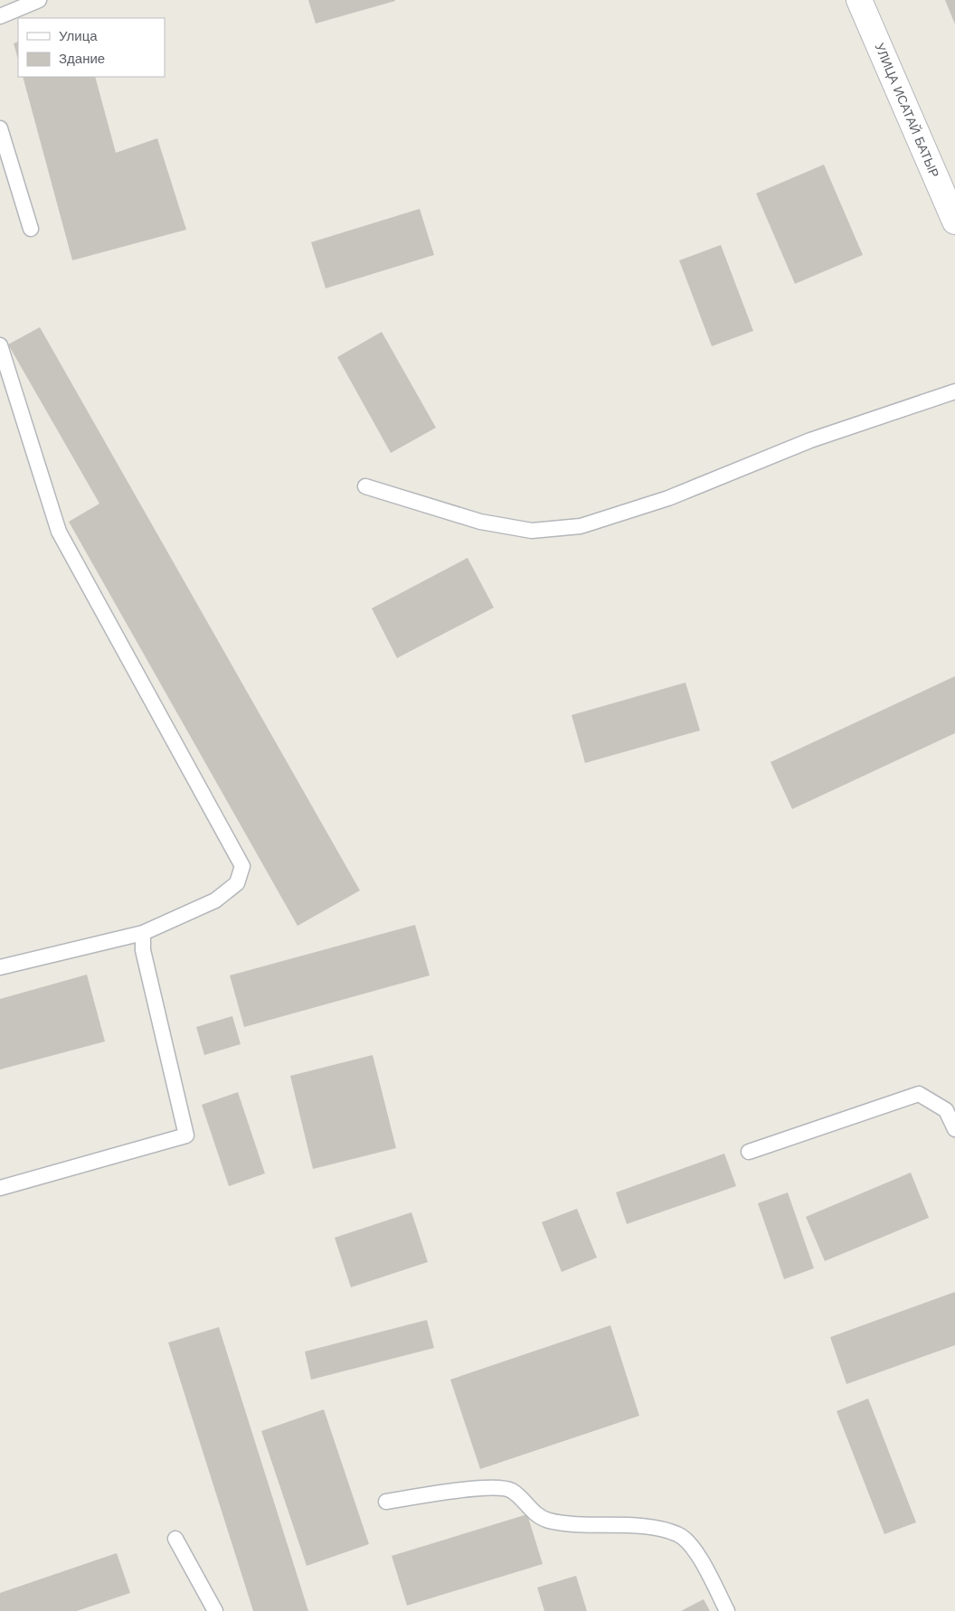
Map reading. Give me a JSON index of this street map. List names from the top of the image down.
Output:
{
  "streets": {
    "street": ["УЛИЦА ИСАТАЙ БАТЫР"]
  },
  "legend": ["Улица", "Здание"]
}
